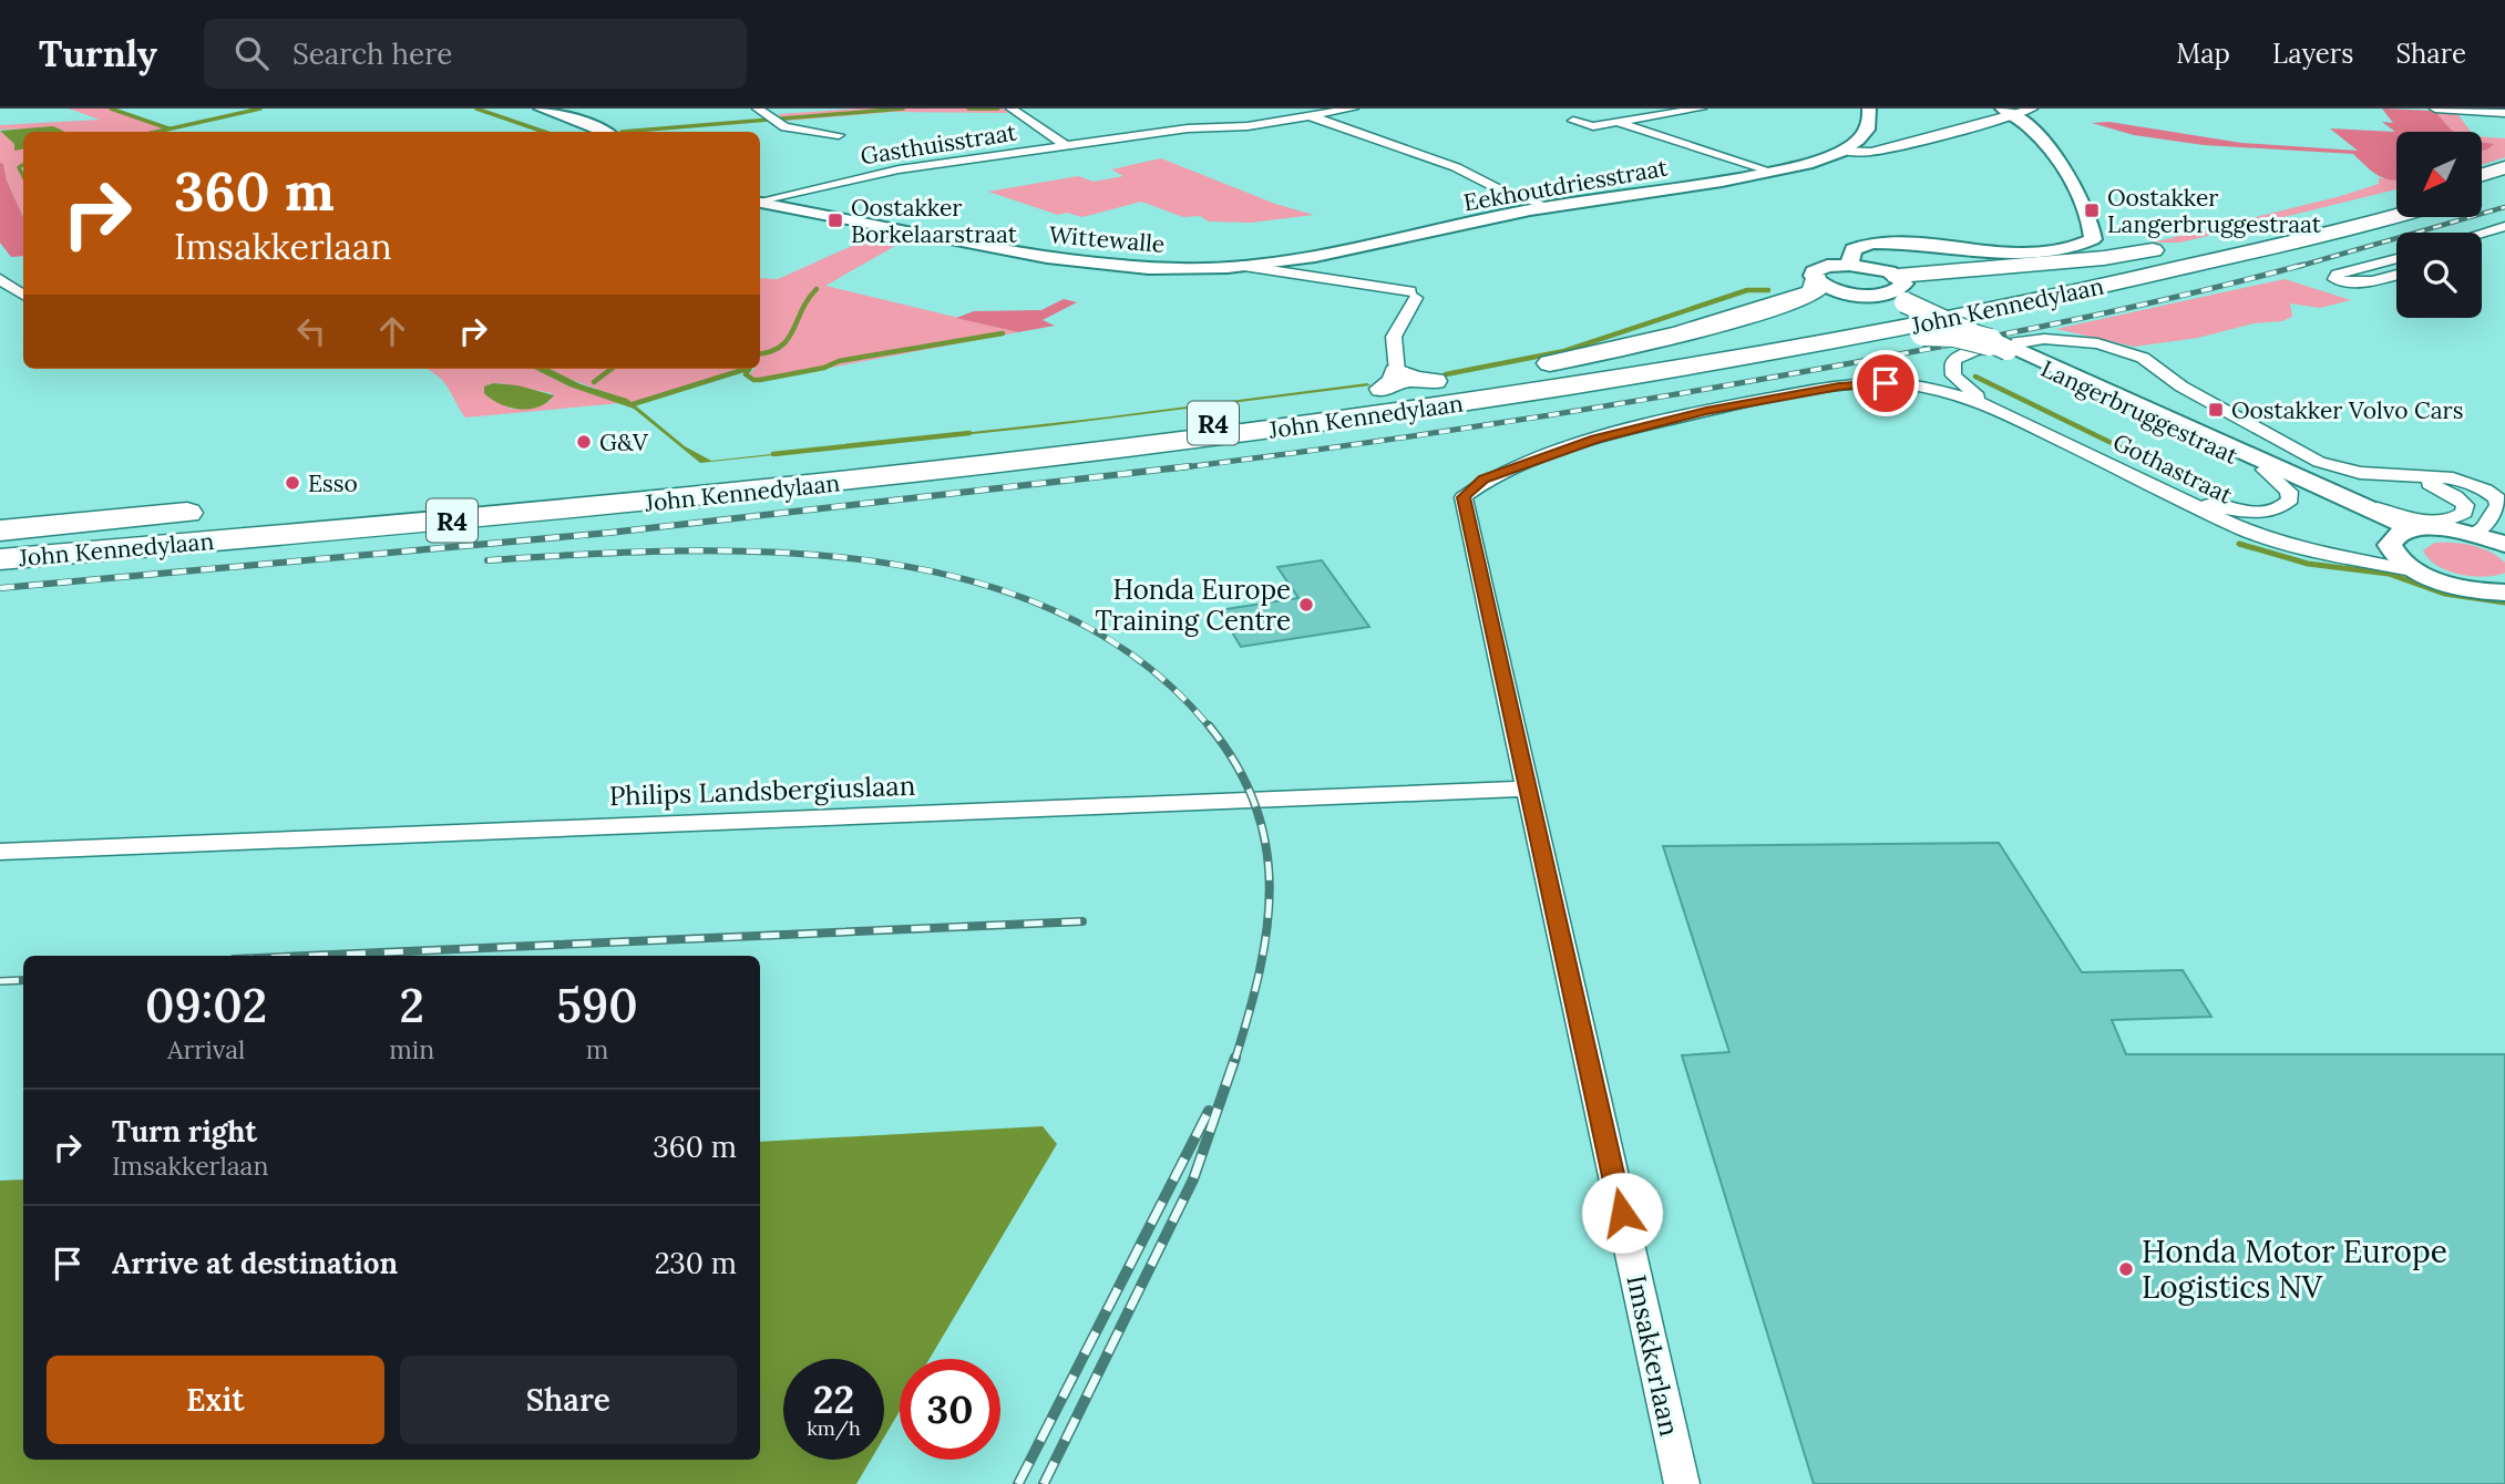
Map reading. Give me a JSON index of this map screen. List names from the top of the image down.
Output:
{
  "streets": {
    "highway": ["John Kennedylaan", "R4"],
    "street": [
      "Gasthuisstraat",
      "Eekhoutdriesstraat",
      "Wittewalle",
      "Langerbruggestraat",
      "Gothastraat",
      "Philips Landsbergiuslaan",
      "Imsakkerlaan"
    ]
  },
  "crossings": [
    ["Gasthuisstraat", "Eekhoutdriesstraat"],
    ["Eekhoutdriesstraat", "Wittewalle"],
    ["Langerbruggestraat", "Gothastraat"],
    ["Gothastraat", "Imsakkerlaan"],
    ["Philips Landsbergiuslaan", "Imsakkerlaan"]
  ],
  "places": {
    "transit": ["Oostakker Langerbruggestraat", "Oostakker Borkelaarstraat", "Oostakker Volvo Cars"],
    "other": [
      "G&V",
      "Esso",
      "Honda Europe Training Centre",
      "Honda Motor Europe Logistics NV"
    ]
  },
  "north": "bottom left",
  "page": {
    "header": "Turnly",
    "search": "Search here",
    "nav": ["Map", "Layers", "Share"],
    "turn": ["360 m", "Imsakkerlaan"],
    "eta": [
      "09:02",
      "Arrival",
      "2",
      "min",
      "590",
      "m"
    ],
    "list": [
      {
        "name": "Turn right",
        "note": "Imsakkerlaan",
        "value": "360 m"
      },
      {
        "name": "Arrive at destination",
        "value": "230 m"
      }
    ],
    "buttons": ["Exit", "Share"],
    "speed": "22 km/h",
    "limit": "30"
  }
}
